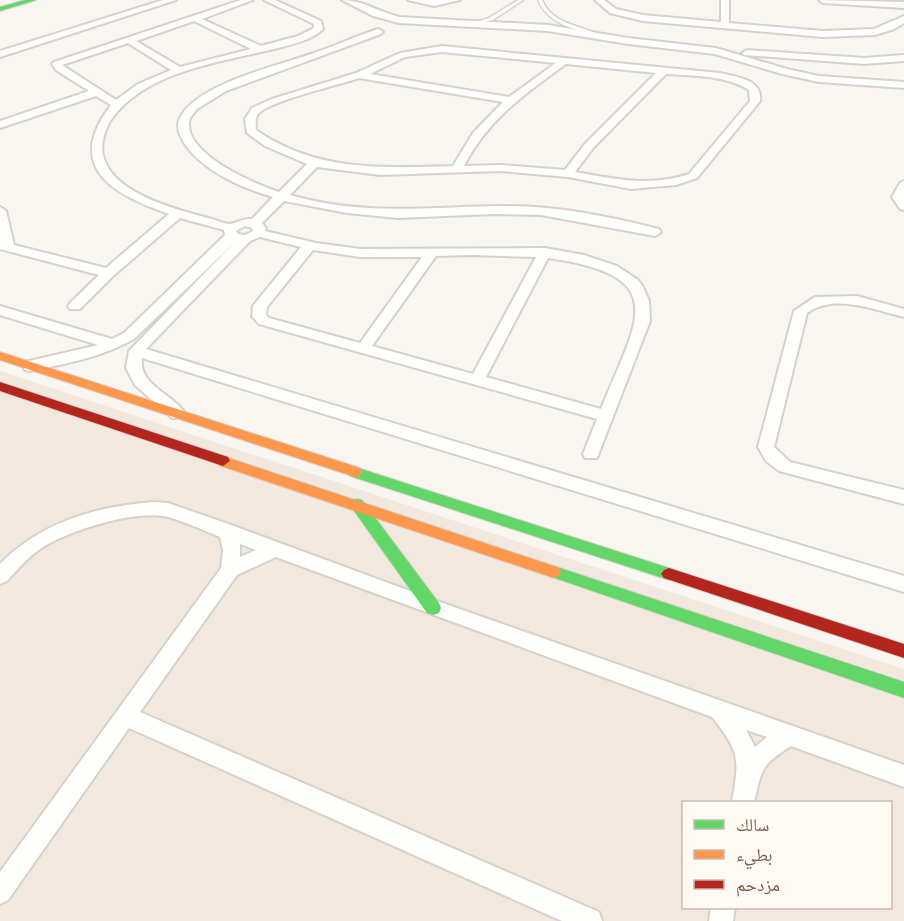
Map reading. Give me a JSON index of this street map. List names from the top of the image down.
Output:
{
  "legend": ["سالك", "بطيء", "مزدحم"]
}
